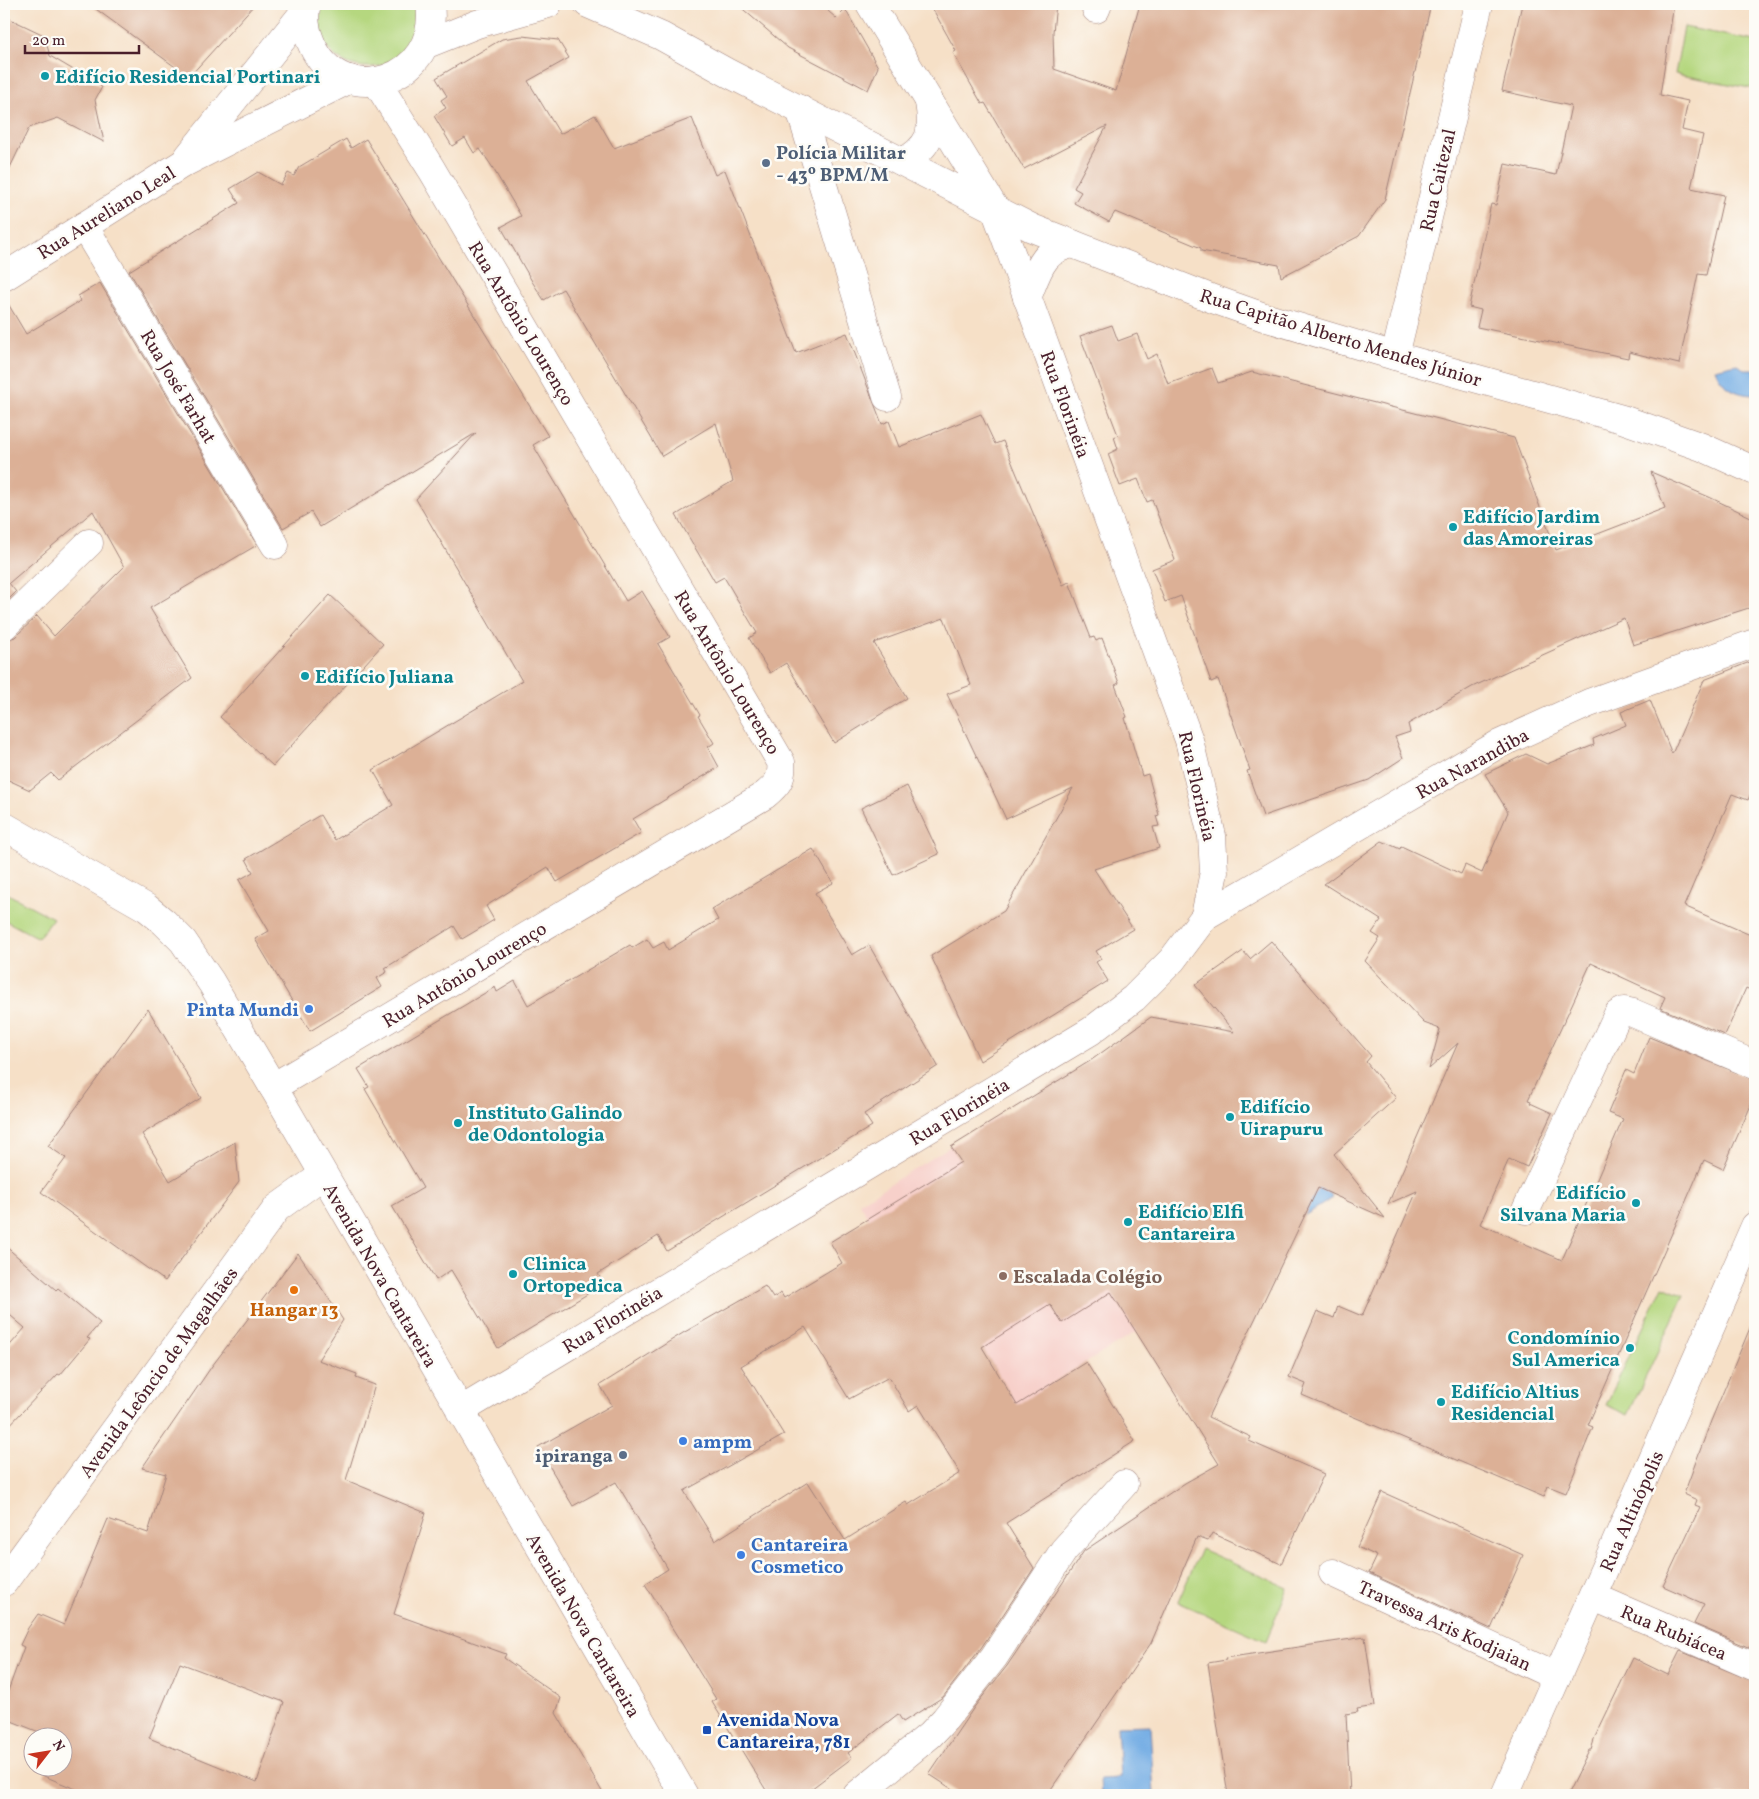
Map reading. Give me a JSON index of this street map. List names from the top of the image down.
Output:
{
  "streets": {
    "street": [
      "Rua Caitezal",
      "Rua Aureliano Leal",
      "Rua Antônio Lourenço",
      "Rua Capitão Alberto Mendes Júnior",
      "Rua José Farhat",
      "Rua Florinéia",
      "Rua Narandiba",
      "Avenida Nova Cantareira",
      "Avenida Leôncio de Magalhães",
      "Rua Altinópolis",
      "Travessa Aris Kodjaian",
      "Rua Rubiácea"
    ]
  },
  "crossings": [
    ["Rua Caitezal", "Rua Capitão Alberto Mendes Júnior"],
    ["Rua Aureliano Leal", "Rua Antônio Lourenço"],
    ["Rua Aureliano Leal", "Rua José Farhat"],
    ["Rua Antônio Lourenço", "Avenida Nova Cantareira"],
    ["Rua Capitão Alberto Mendes Júnior", "Rua Florinéia"],
    ["Rua Florinéia", "Rua Narandiba"],
    ["Rua Florinéia", "Avenida Nova Cantareira"],
    ["Avenida Nova Cantareira", "Avenida Leôncio de Magalhães"],
    ["Rua Altinópolis", "Travessa Aris Kodjaian"],
    ["Rua Altinópolis", "Rua Rubiácea"]
  ],
  "places": {
    "other": [
      "Edifício Residencial Portinari",
      "Polícia Militar - 43º BPM/M",
      "Edifício Jardim das Amoreiras",
      "Edifício Juliana",
      "Pinta Mundi",
      "Edifício Uirapuru",
      "Instituto Galindo de Odontologia",
      "Edifício Silvana Maria",
      "Edifício Elfi Cantareira",
      "Clinica Ortopedica",
      "Escalada Colégio",
      "Hangar 13",
      "Condomínio Sul America",
      "Edifício Altius Residencial",
      "ampm",
      "ipiranga",
      "Cantareira Cosmetico"
    ],
    "transit": ["Avenida Nova Cantareira, 781"]
  },
  "scale_bar": "20 m",
  "north": "top right"
}
